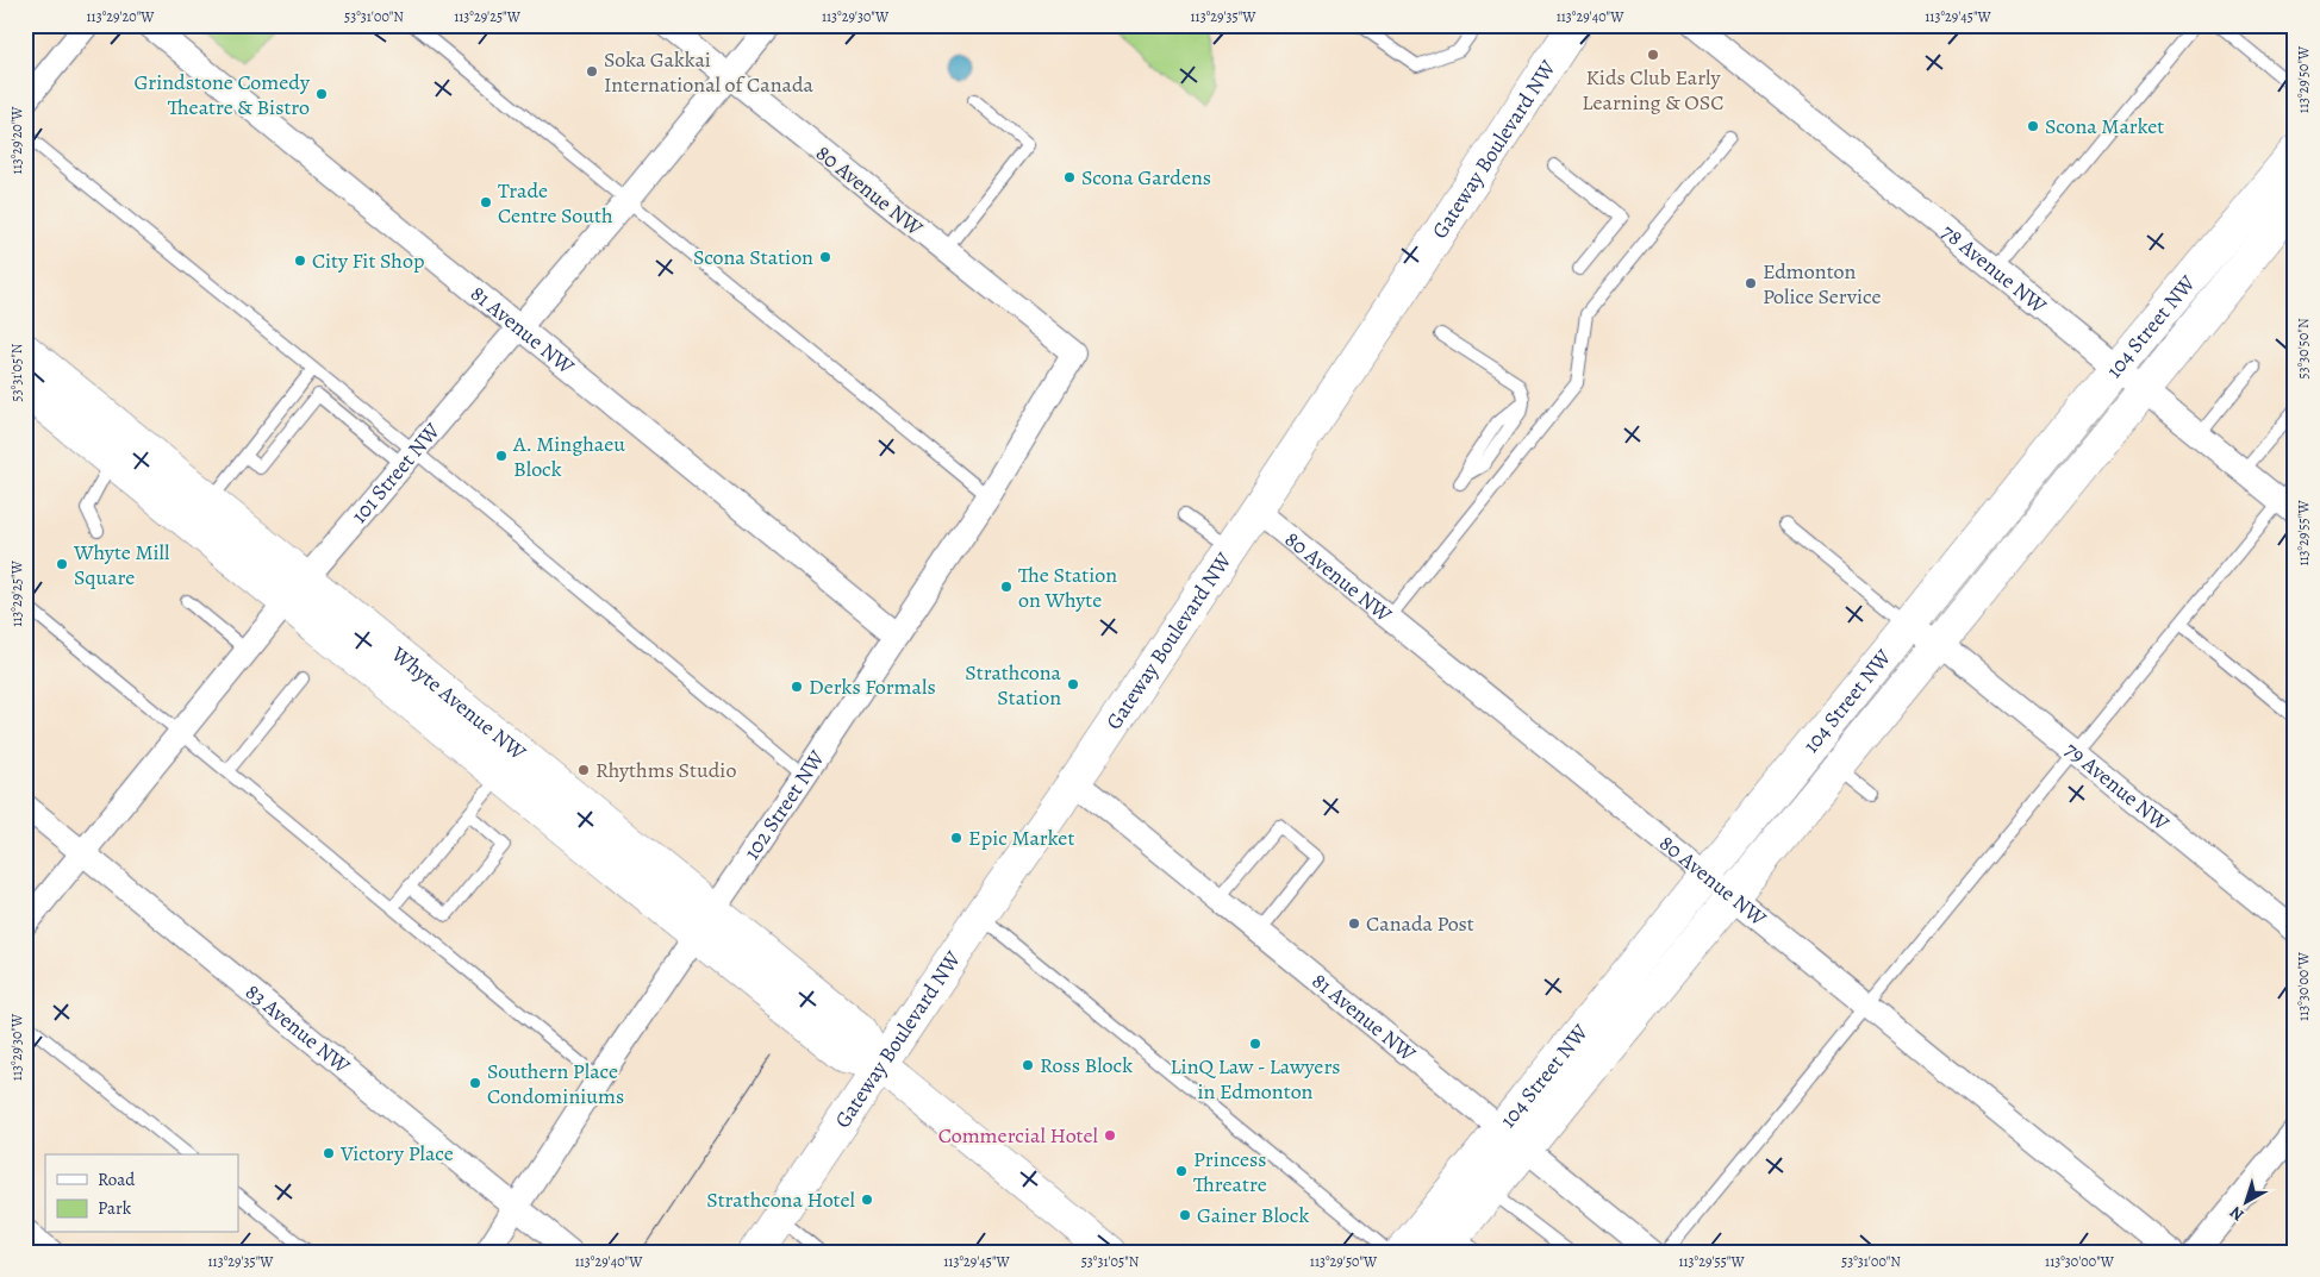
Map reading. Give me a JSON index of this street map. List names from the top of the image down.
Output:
{
  "streets": {
    "main road": ["Gateway Boulevard NW", "104 Street NW", "Whyte Avenue NW"],
    "street": [
      "80 Avenue NW",
      "78 Avenue NW",
      "81 Avenue NW",
      "101 Street NW",
      "79 Avenue NW",
      "102 Street NW",
      "83 Avenue NW"
    ]
  },
  "crossings": [
    ["Gateway Boulevard NW", "80 Avenue NW"],
    ["Gateway Boulevard NW", "81 Avenue NW"],
    ["Gateway Boulevard NW", "Whyte Avenue NW"],
    ["80 Avenue NW", "104 Street NW"],
    ["80 Avenue NW", "101 Street NW"],
    ["80 Avenue NW", "102 Street NW"],
    ["78 Avenue NW", "104 Street NW"],
    ["104 Street NW", "81 Avenue NW"],
    ["104 Street NW", "79 Avenue NW"],
    ["81 Avenue NW", "101 Street NW"],
    ["81 Avenue NW", "102 Street NW"],
    ["101 Street NW", "Whyte Avenue NW"],
    ["101 Street NW", "83 Avenue NW"],
    ["Whyte Avenue NW", "102 Street NW"],
    ["102 Street NW", "83 Avenue NW"]
  ],
  "places": [
    "Kids Club Early Learning & OSC",
    "Soka Gakkai International of Canada",
    "Grindstone Comedy Theatre & Bistro",
    "Scona Market",
    "Scona Gardens",
    "Trade Centre South",
    "Scona Station",
    "City Fit Shop",
    "Edmonton Police Service",
    "A. Minghaeu Block",
    "Whyte Mill Square",
    "The Station on Whyte",
    "Strathcona Station",
    "Derks Formals",
    "Rhythms Studio",
    "Epic Market",
    "Canada Post",
    "LinQ Law - Lawyers in Edmonton",
    "Ross Block",
    "Southern Place Condominiums",
    "Commercial Hotel",
    "Victory Place",
    "Princess Threatre",
    "Strathcona Hotel",
    "Gainer Block"
  ],
  "legend": ["Road", "Park"],
  "north": "bottom left",
  "coordinates": [
    "113°29'20\"W",
    "53°31'00\"N",
    "113°29'25\"W",
    "113°29'30\"W",
    "113°29'35\"W",
    "113°29'40\"W",
    "113°29'45\"W",
    "113°29'50\"W",
    "53°30'50\"N",
    "53°31'05\"N",
    "113°29'55\"W",
    "113°30'00\"W"
  ]
}
